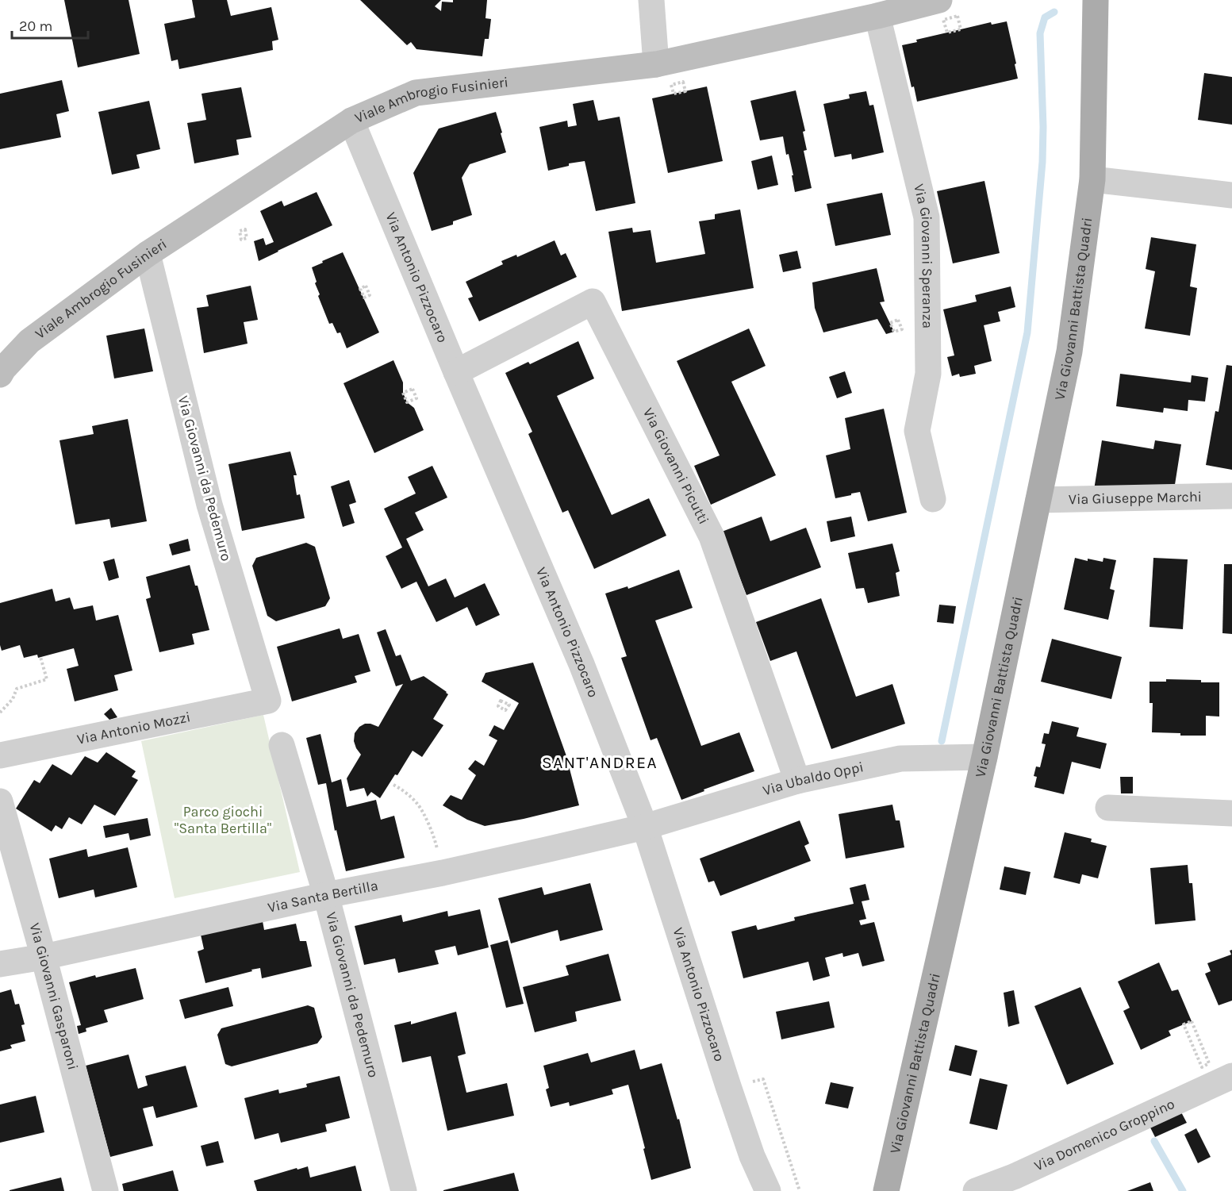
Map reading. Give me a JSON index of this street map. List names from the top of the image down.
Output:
{
  "streets": {
    "main road": ["Via Giovanni Battista Quadri"],
    "street": [
      "Viale Ambrogio Fusinieri",
      "Via Giovanni Speranza",
      "Via Antonio Pizzocaro",
      "Via Giovanni Picutti",
      "Via Giovanni da Pedemuro",
      "Via Giuseppe Marchi",
      "Via Antonio Mozzi",
      "Via Ubaldo Oppi",
      "Via Santa Bertilla",
      "Via Giovanni Gasparoni",
      "Via Domenico Groppino"
    ]
  },
  "crossings": [
    ["Viale Ambrogio Fusinieri", "Via Giovanni Speranza"],
    ["Viale Ambrogio Fusinieri", "Via Antonio Pizzocaro"],
    ["Viale Ambrogio Fusinieri", "Via Giovanni da Pedemuro"],
    ["Via Antonio Pizzocaro", "Via Giovanni Picutti"],
    ["Via Antonio Pizzocaro", "Via Ubaldo Oppi"],
    ["Via Antonio Pizzocaro", "Via Santa Bertilla"],
    ["Via Giovanni Battista Quadri", "Via Giuseppe Marchi"],
    ["Via Giovanni Battista Quadri", "Via Ubaldo Oppi"],
    ["Via Giovanni Picutti", "Via Ubaldo Oppi"],
    ["Via Giovanni da Pedemuro", "Via Antonio Mozzi"],
    ["Via Giovanni da Pedemuro", "Via Santa Bertilla"],
    ["Via Ubaldo Oppi", "Via Santa Bertilla"],
    ["Via Santa Bertilla", "Via Giovanni Gasparoni"]
  ],
  "districts": ["SANT'ANDREA"],
  "parks": ["Parco giochi \"Santa Bertilla\""],
  "scale_bar": "20 m"
}
